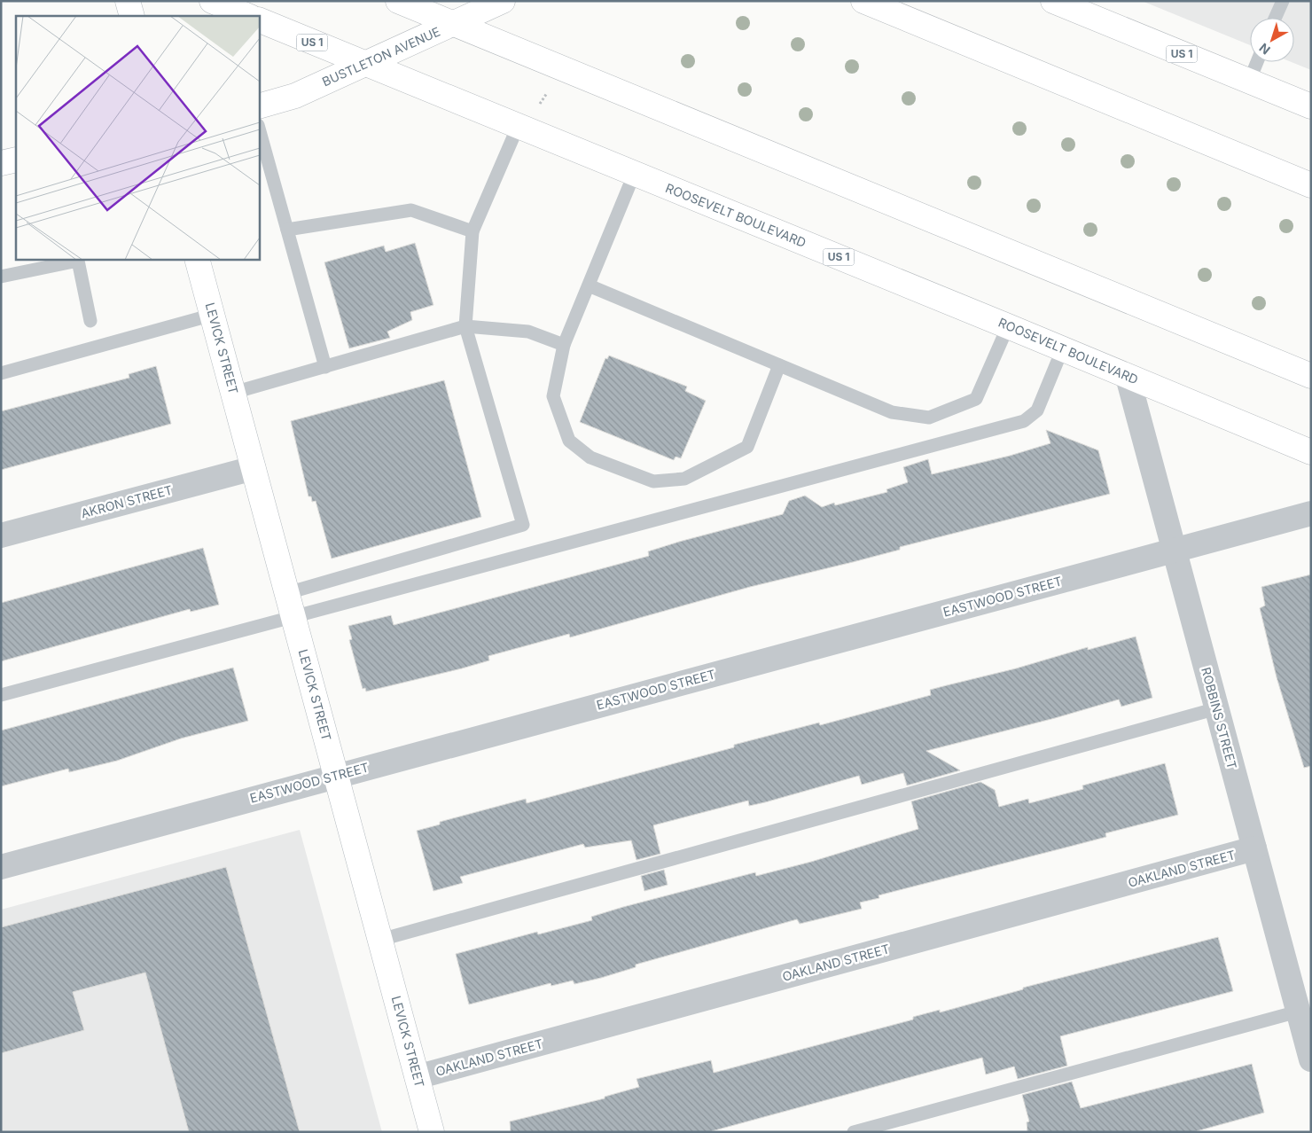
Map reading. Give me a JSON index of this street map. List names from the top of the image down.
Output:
{
  "streets": {
    "main road": [
      "US 1",
      "BUSTLETON AVENUE",
      "ROOSEVELT BOULEVARD",
      "LEVICK STREET"
    ],
    "street": [
      "AKRON STREET",
      "EASTWOOD STREET",
      "ROBBINS STREET",
      "OAKLAND STREET"
    ]
  },
  "crossings": [
    ["BUSTLETON AVENUE", "ROOSEVELT BOULEVARD"],
    ["ROOSEVELT BOULEVARD", "ROBBINS STREET"],
    ["LEVICK STREET", "AKRON STREET"],
    ["LEVICK STREET", "EASTWOOD STREET"],
    ["LEVICK STREET", "OAKLAND STREET"],
    ["EASTWOOD STREET", "ROBBINS STREET"],
    ["ROBBINS STREET", "OAKLAND STREET"]
  ],
  "north": "bottom left"
}
